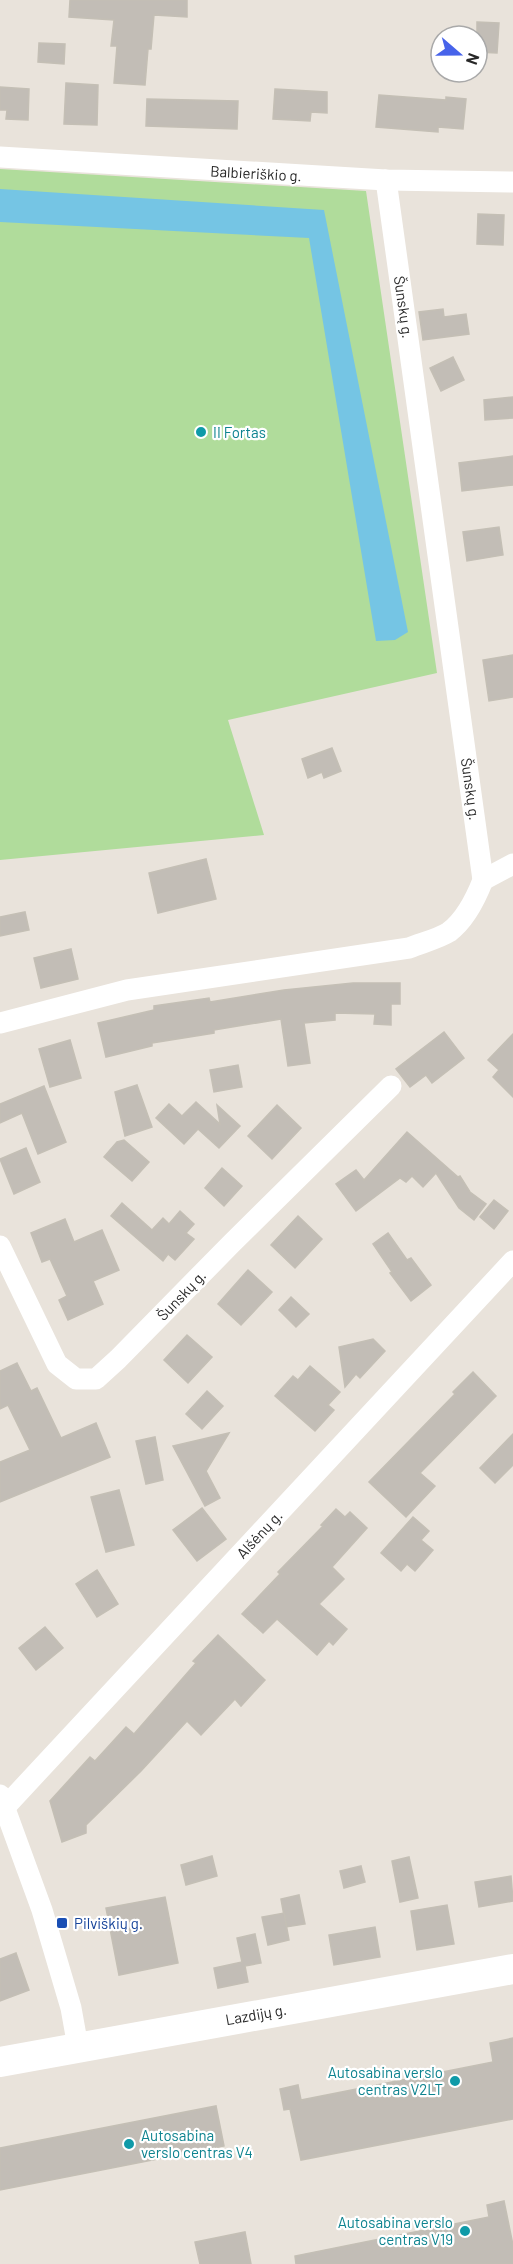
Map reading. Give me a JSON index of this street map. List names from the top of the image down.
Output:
{
  "streets": {
    "street": [
      "Balbieriškio g.",
      "Šunskų g.",
      "Alšėnų g.",
      "Lazdijų g."
    ]
  },
  "crossings": [
    ["Balbieriškio g.", "Šunskų g."]
  ],
  "places": {
    "other": [
      "II Fortas",
      "Autosabina verslo centras V2LT",
      "Autosabina verslo centras V4",
      "Autosabina verslo centras V19"
    ],
    "transit": ["Pilviškių g."]
  },
  "north": "right"
}
